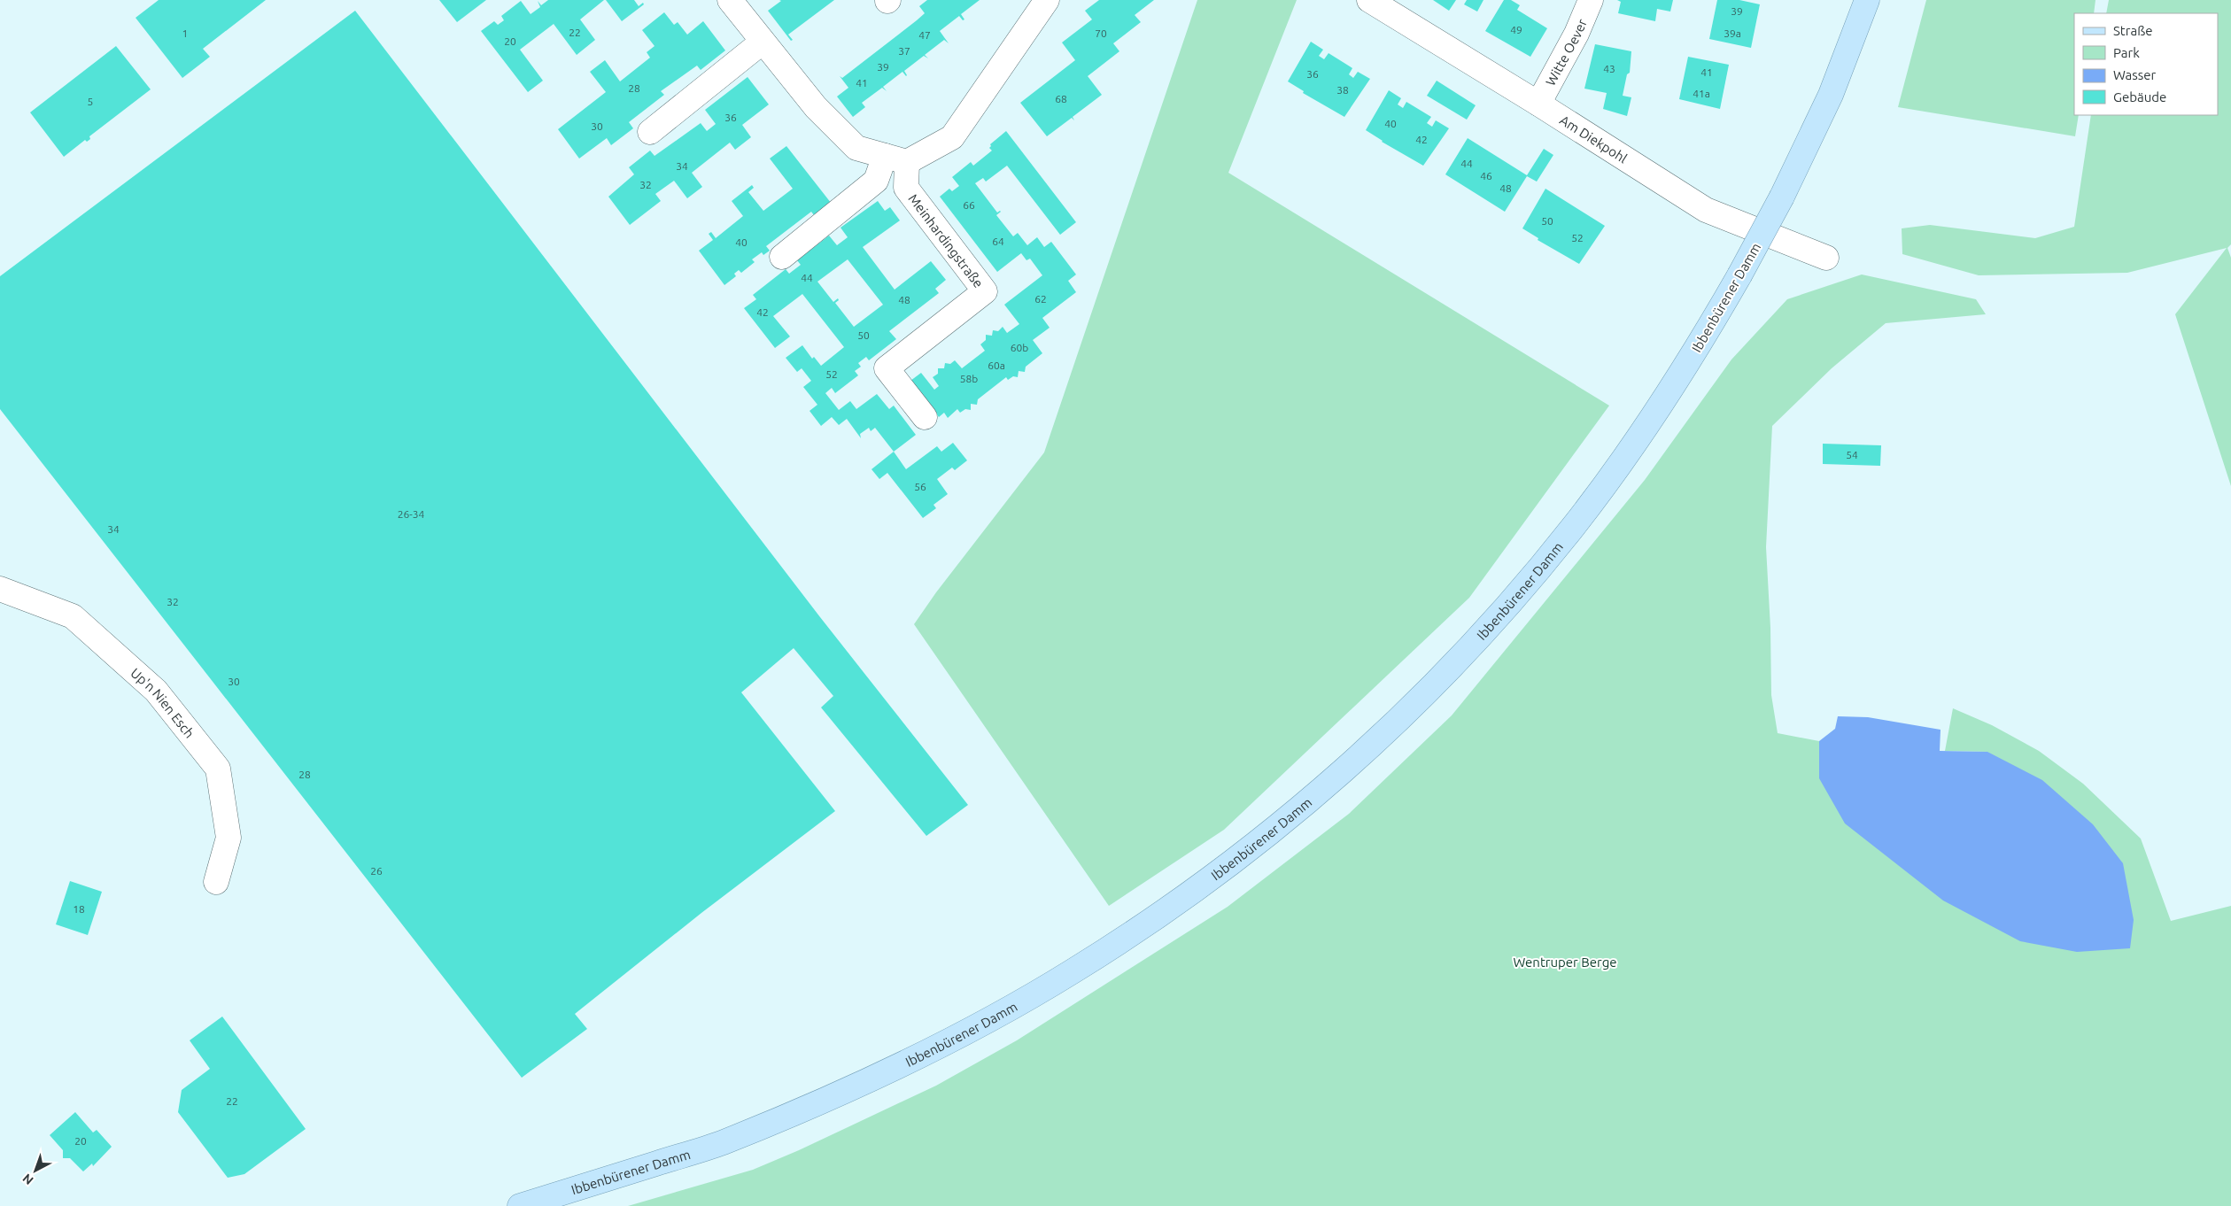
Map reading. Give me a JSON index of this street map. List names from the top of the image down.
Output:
{
  "streets": {
    "main road": ["Ibbenbürener Damm"],
    "street": [
      "Witte Oever",
      "Am Diekpohl",
      "Meinhardingstraße",
      "Up'n Nien Esch"
    ]
  },
  "crossings": [
    ["Witte Oever", "Am Diekpohl"]
  ],
  "parks": ["Wentruper Berge"],
  "house_numbers": [
    "39",
    "49",
    "22",
    "1",
    "70",
    "39a",
    "47",
    "20",
    "37",
    "39",
    "43",
    "41",
    "36",
    "41",
    "28",
    "38",
    "41a",
    "68",
    "5",
    "36",
    "40",
    "30",
    "42",
    "44",
    "34",
    "46",
    "32",
    "48",
    "66",
    "50",
    "52",
    "64",
    "40",
    "44",
    "62",
    "48",
    "42",
    "50",
    "60b",
    "60a",
    "52",
    "58b",
    "54",
    "56",
    "26-34",
    "34",
    "32",
    "30",
    "28",
    "26",
    "18",
    "22",
    "20"
  ],
  "legend": [
    "Straße",
    "Park",
    "Wasser",
    "Gebäude"
  ],
  "north": "bottom left"
}
